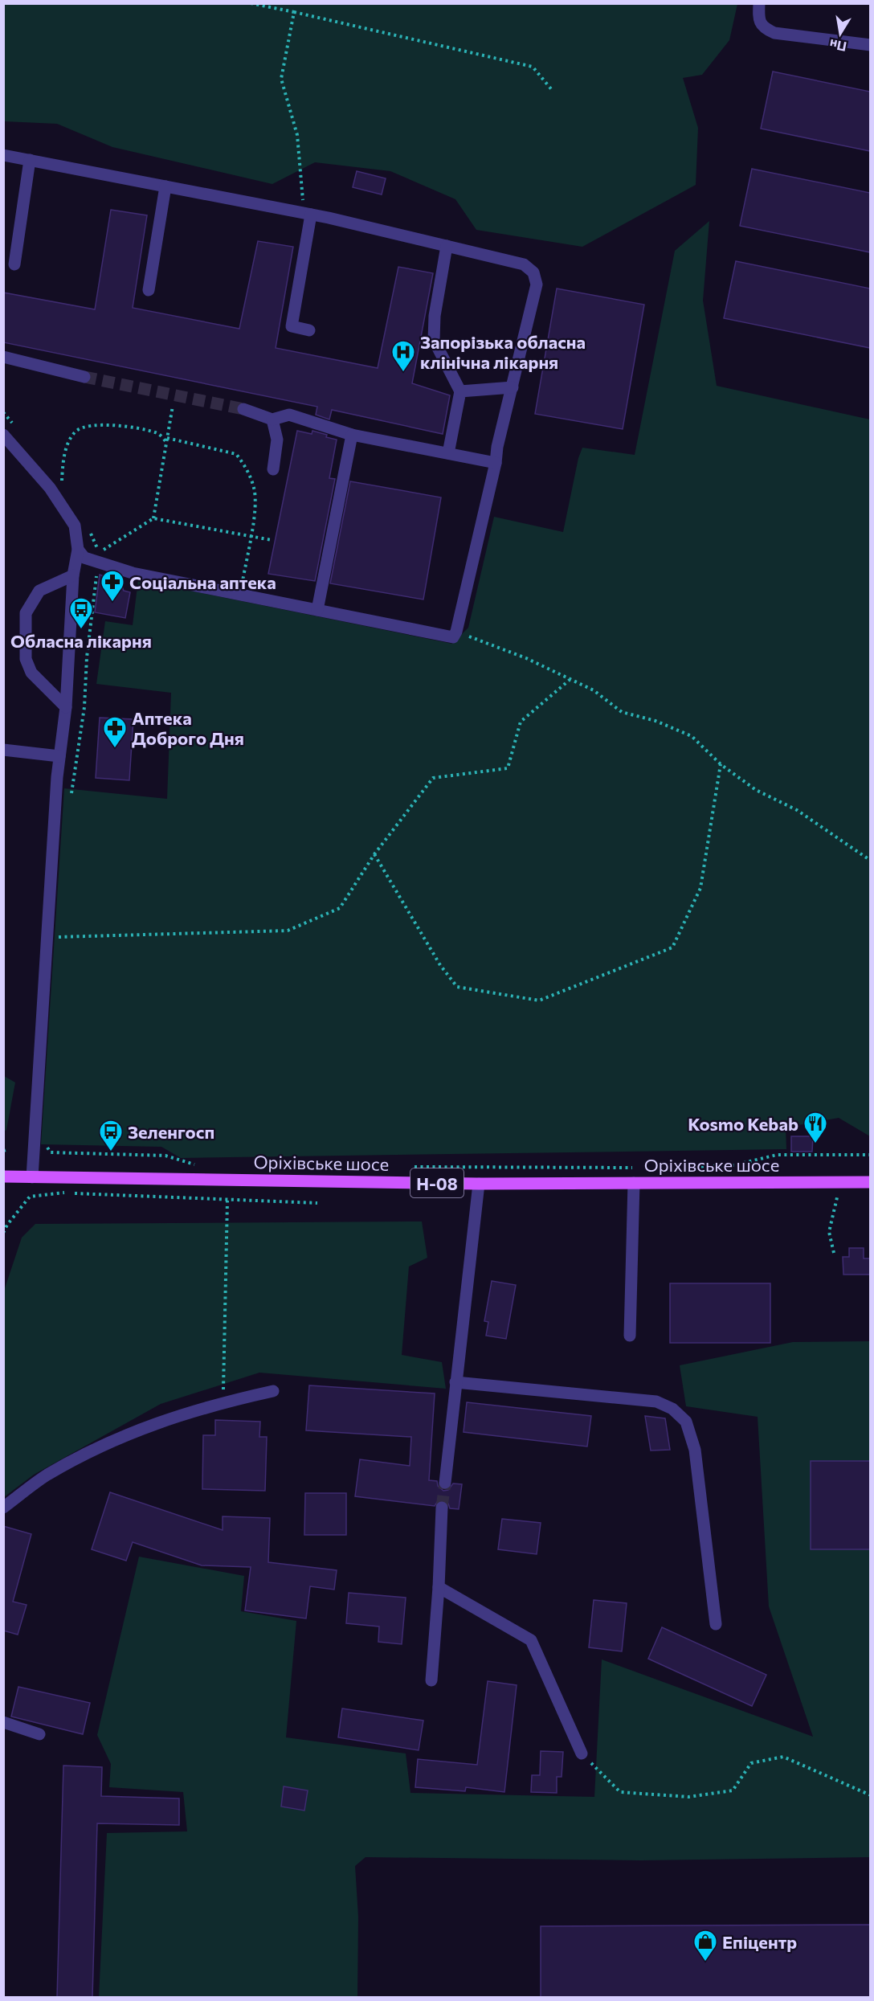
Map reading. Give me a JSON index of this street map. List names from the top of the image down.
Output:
{
  "streets": {
    "main road": ["Оріхівське шосе", "Н-08"]
  },
  "places": {
    "hospital": ["Запорізька обласна клінічна лікарня"],
    "pharmacy": ["Соціальна аптека", "Аптека Доброго Дня"],
    "bus stop": ["Обласна лікарня", "Зеленгосп"],
    "restaurant": ["Kosmo Kebab"],
    "shop": ["Епіцентр"]
  },
  "north": "bottom"
}
